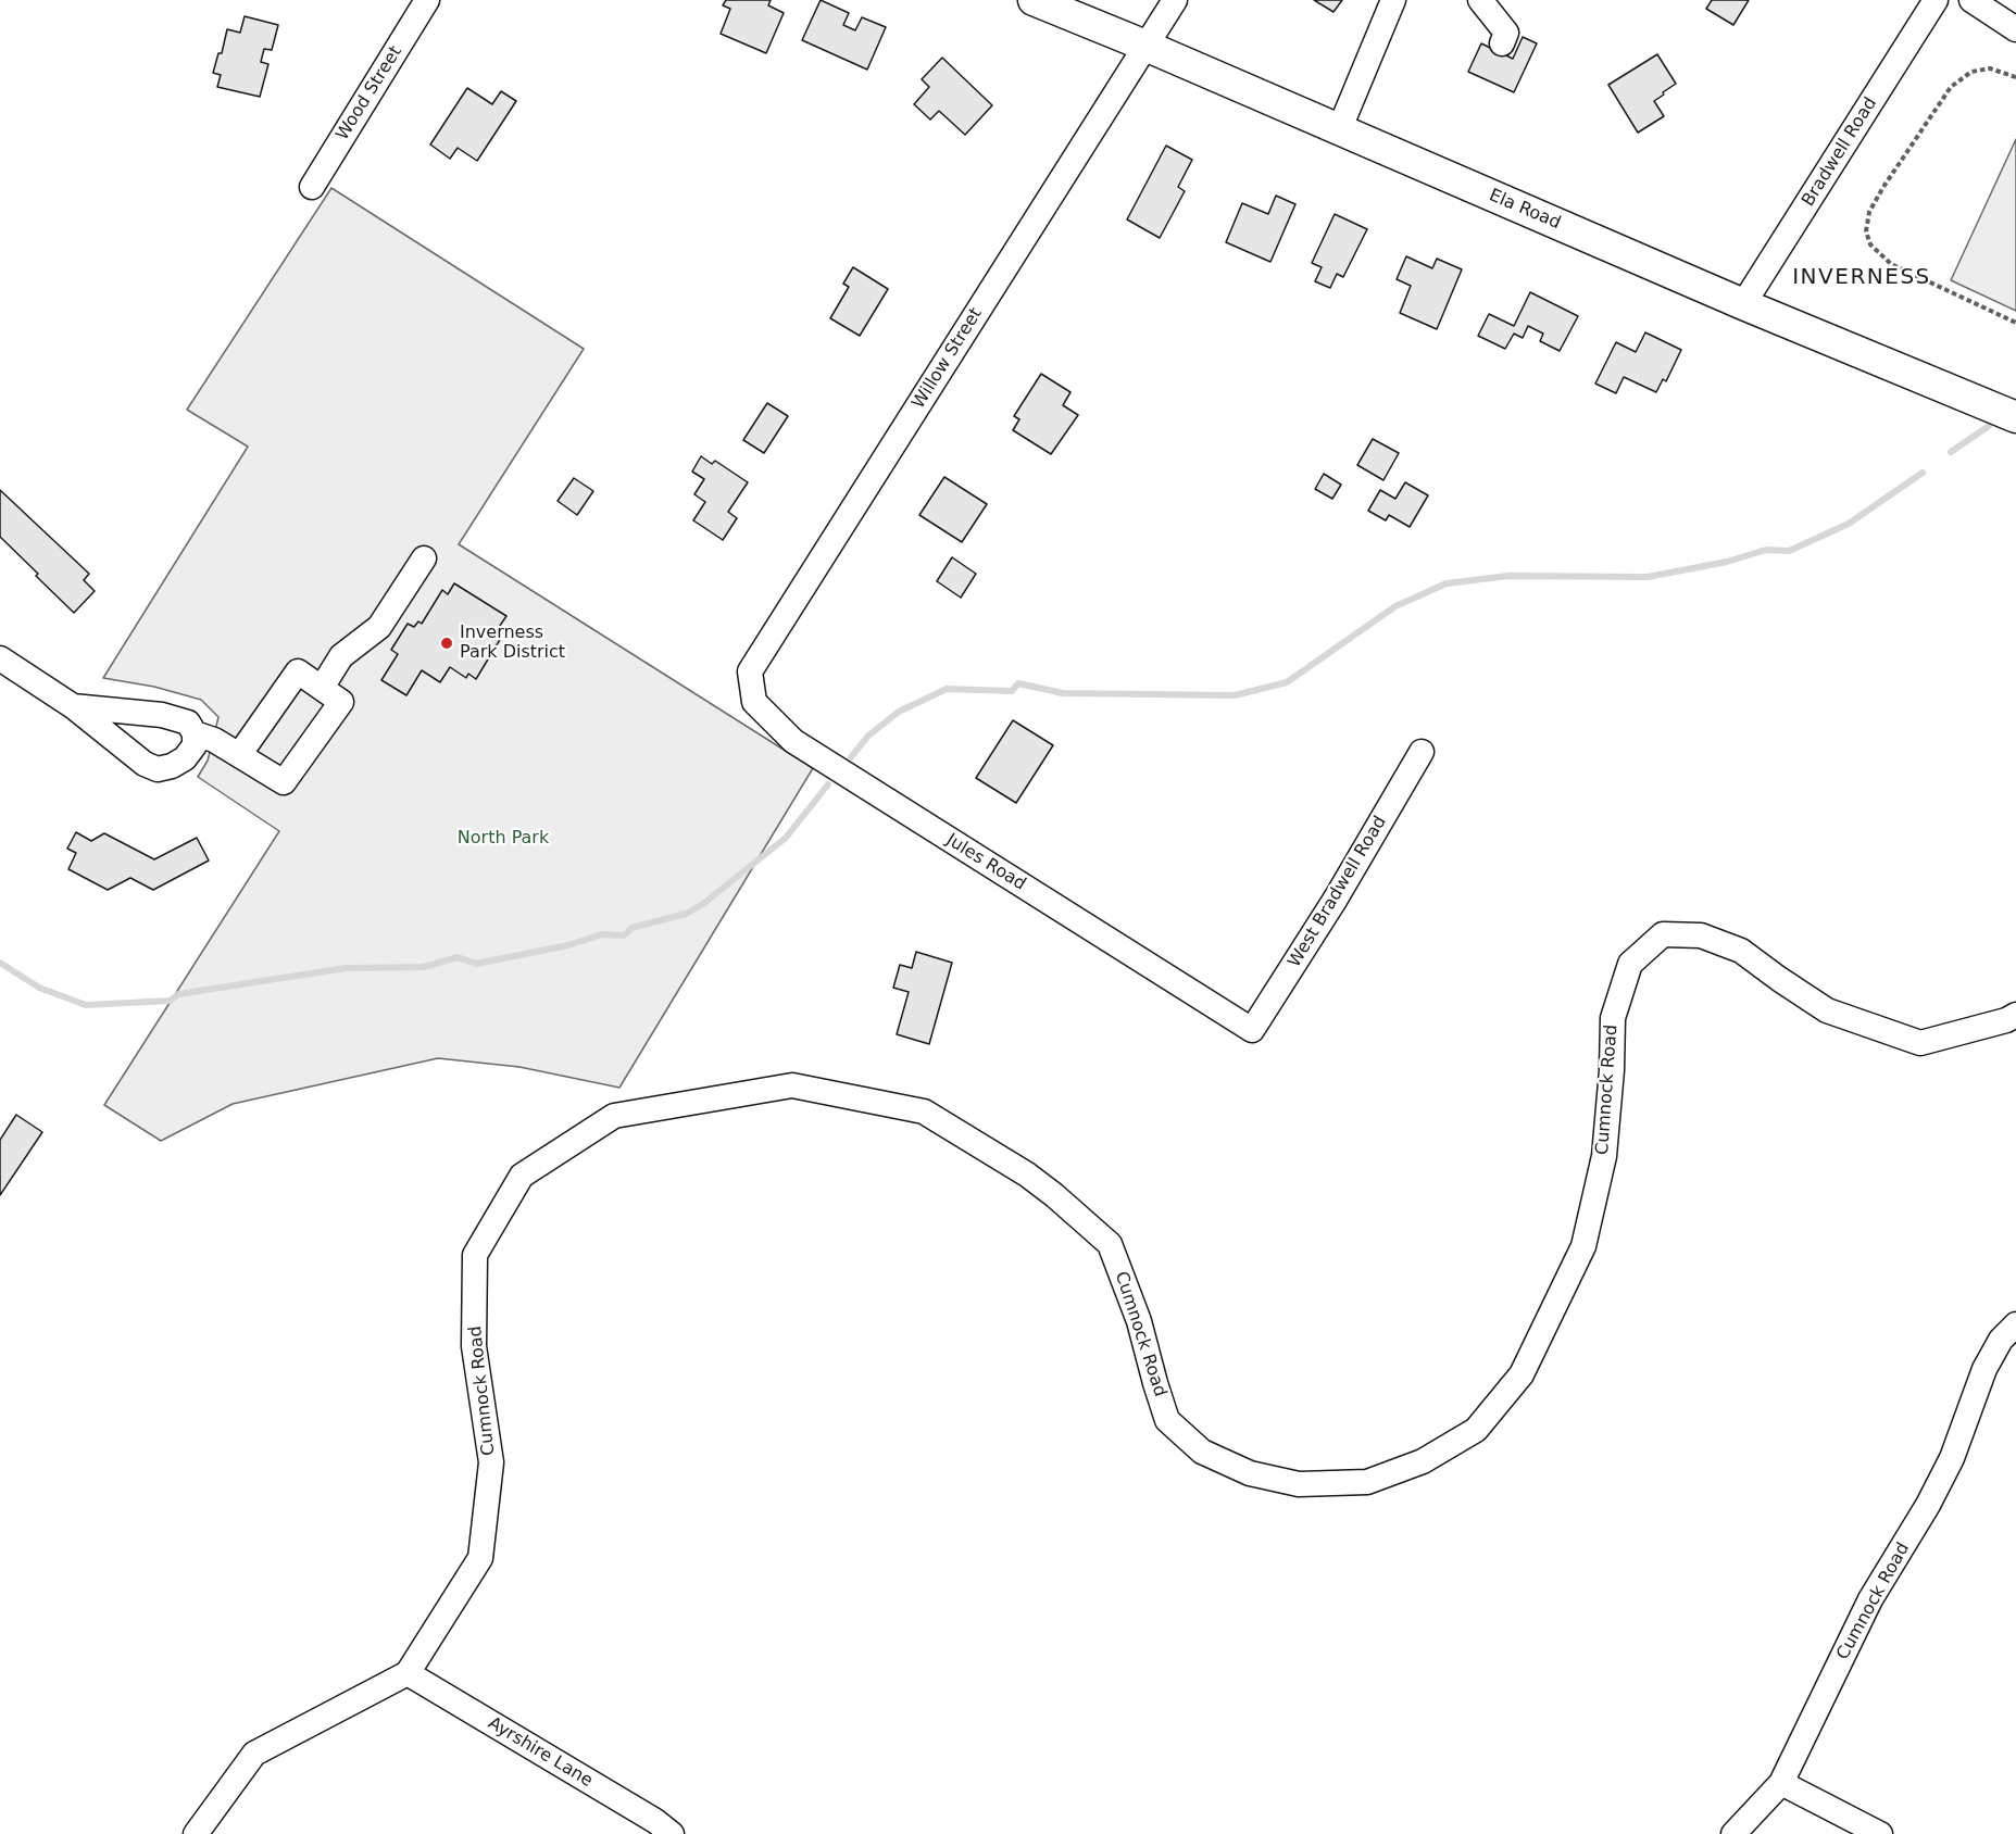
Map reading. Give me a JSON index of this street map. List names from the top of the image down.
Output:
{
  "streets": {
    "main road": ["Ela Road"],
    "street": [
      "Wood Street",
      "Bradwell Road",
      "Willow Street",
      "Jules Road",
      "West Bradwell Road",
      "Cumnock Road",
      "Ayrshire Lane"
    ]
  },
  "crossings": [
    ["Bradwell Road", "Ela Road"],
    ["Ela Road", "Willow Street"],
    ["Willow Street", "Jules Road"],
    ["Jules Road", "West Bradwell Road"],
    ["Cumnock Road", "Ayrshire Lane"]
  ],
  "districts": ["INVERNESS"],
  "parks": ["North Park"],
  "places": ["Inverness Park District"]
}
